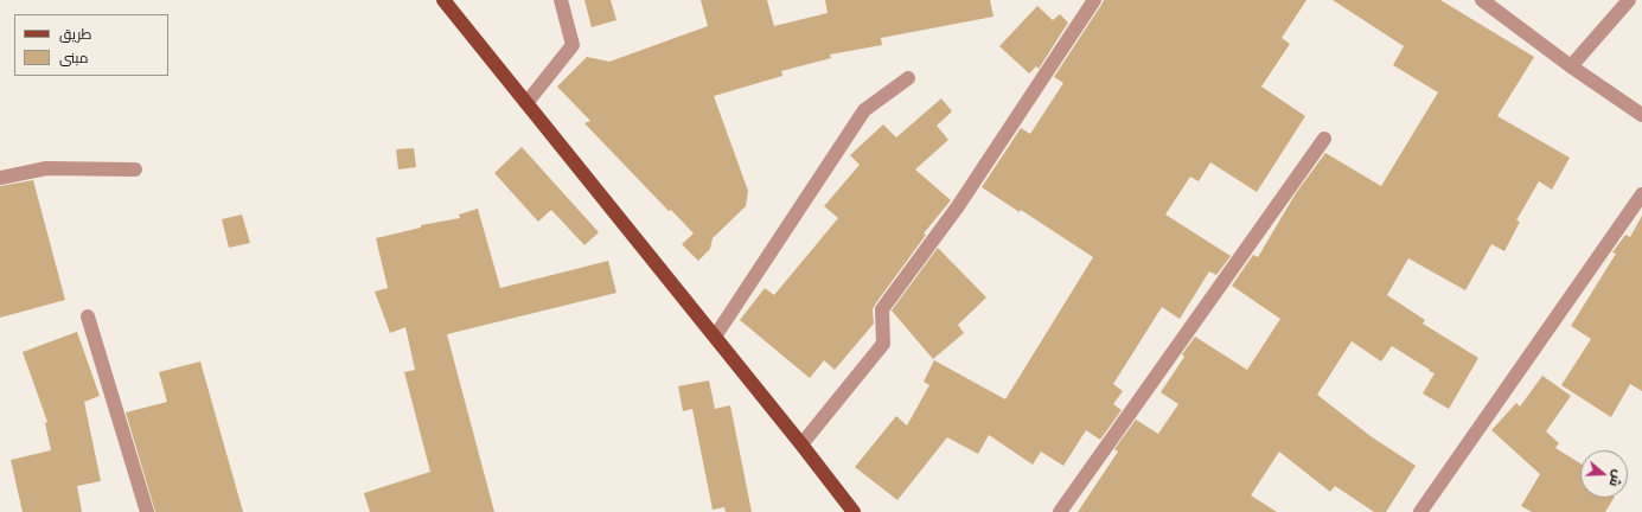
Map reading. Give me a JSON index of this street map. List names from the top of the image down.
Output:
{
  "legend": ["طريق", "مبنى"],
  "north": "right"
}
